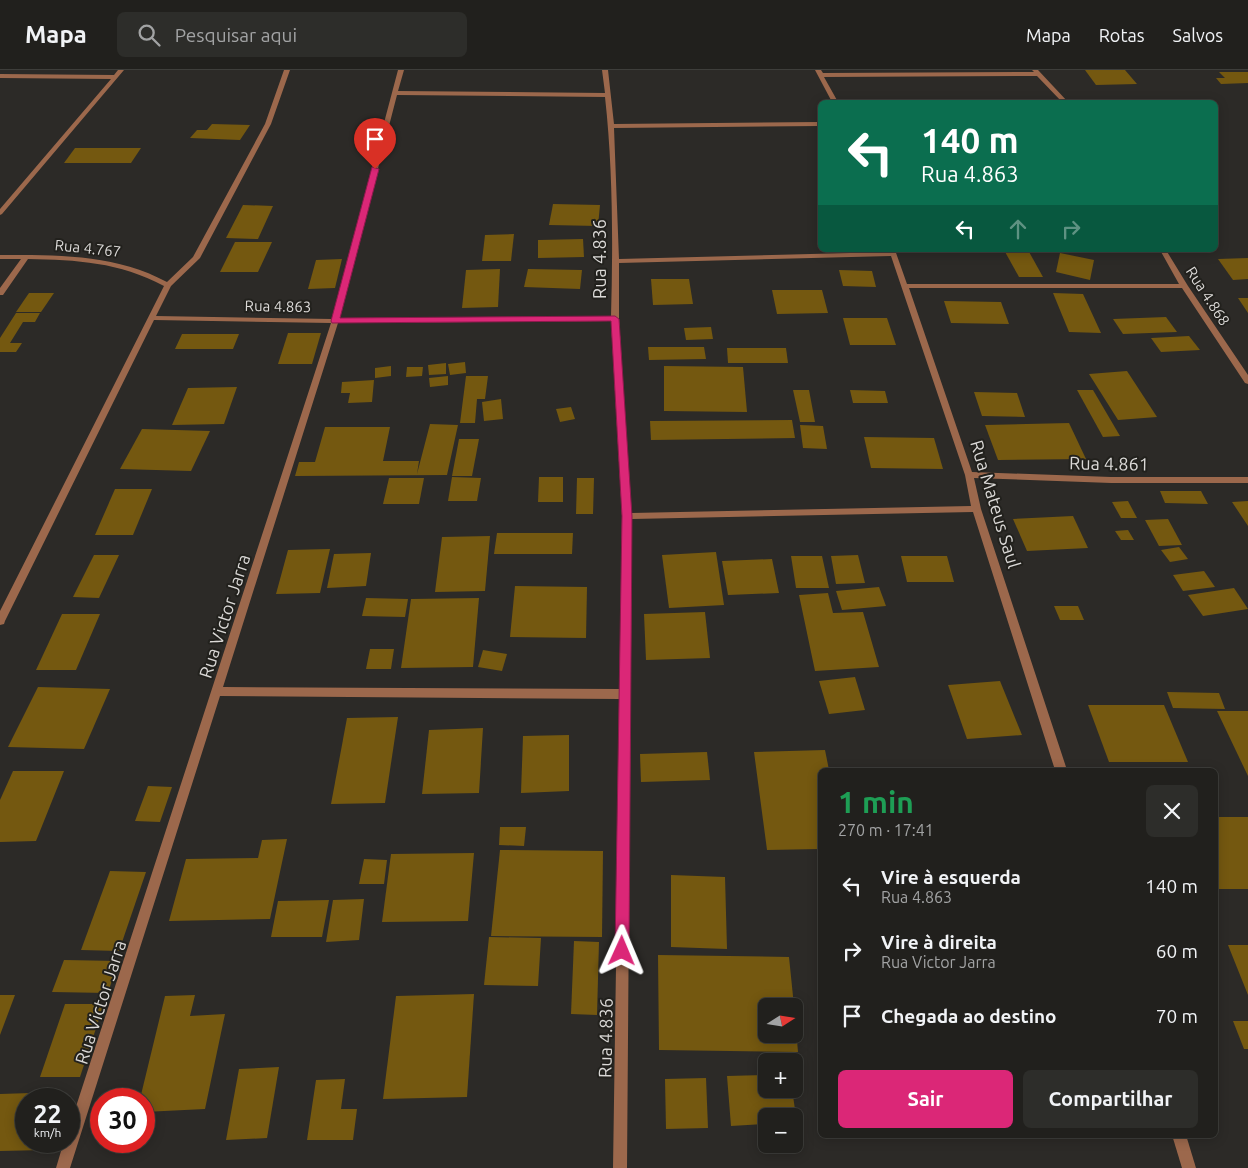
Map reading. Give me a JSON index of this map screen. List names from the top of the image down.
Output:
{
  "streets": {
    "street": [
      "Rua 4.767",
      "Rua 4.836",
      "Rua 4.868",
      "Rua 4.863",
      "Rua 4.861",
      "Rua Mateus Saul",
      "Rua Victor Jarra"
    ]
  },
  "crossings": [
    ["Rua 4.836", "Rua 4.863"],
    ["Rua 4.863", "Rua Victor Jarra"],
    ["Rua 4.861", "Rua Mateus Saul"]
  ],
  "north": "right",
  "page": {
    "header": "Mapa",
    "search": "Pesquisar aqui",
    "nav": ["Mapa", "Rotas", "Salvos"],
    "turn": ["140 m", "Rua 4.863"],
    "heading": ["1 min", "270 m · 17:41"],
    "list": [
      {
        "name": "Vire à esquerda",
        "note": "Rua 4.863",
        "value": "140 m"
      },
      {
        "name": "Vire à direita",
        "note": "Rua Victor Jarra",
        "value": "60 m"
      },
      {
        "name": "Chegada ao destino",
        "value": "70 m"
      }
    ],
    "map_buttons": ["+", "−"],
    "buttons": ["Sair", "Compartilhar"],
    "speed": "22 km/h",
    "limit": "30"
  }
}
